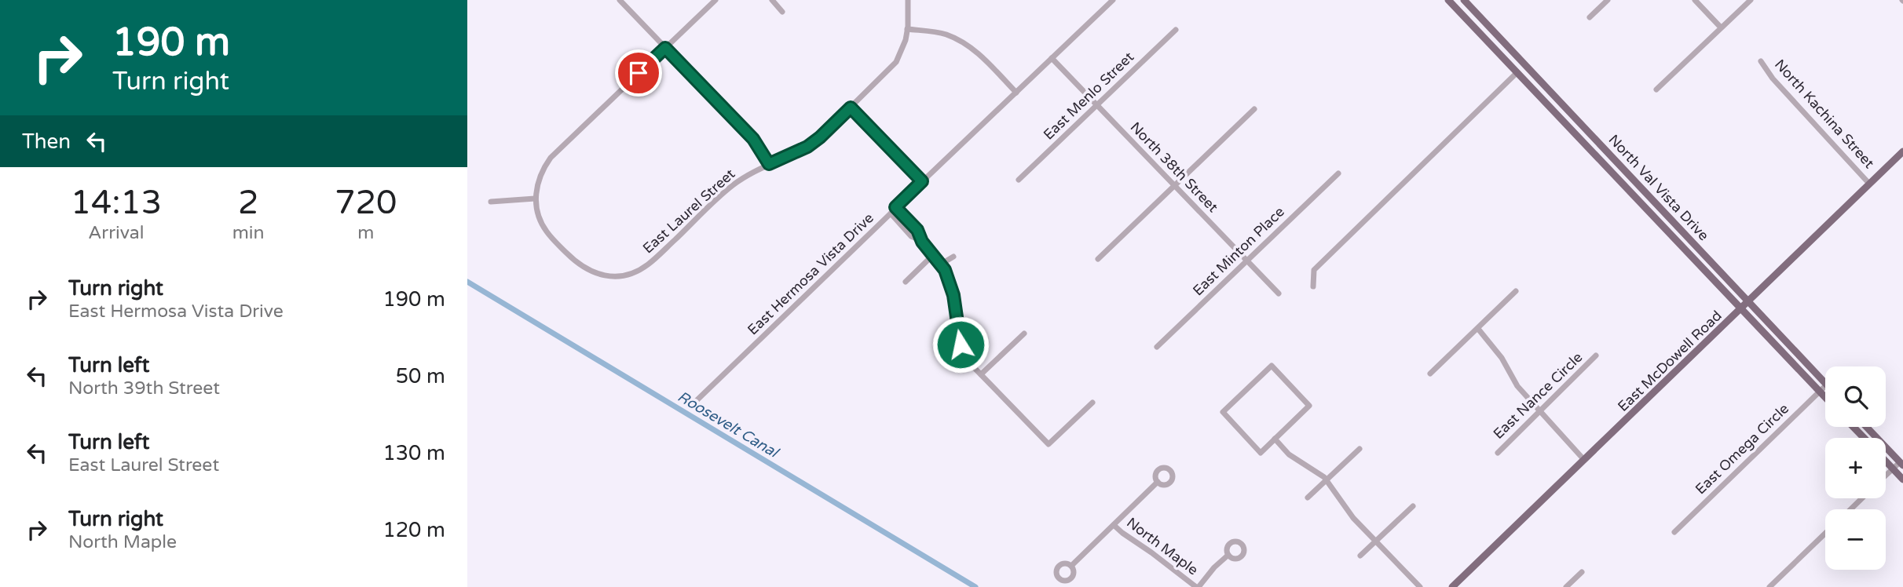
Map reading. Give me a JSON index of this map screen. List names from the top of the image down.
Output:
{
  "streets": {
    "main road": ["North Val Vista Drive", "East McDowell Road"],
    "street": [
      "East Menlo Street",
      "North Kachina Street",
      "North 38th Street",
      "East Laurel Street",
      "East Minton Place",
      "East Hermosa Vista Drive",
      "East Nance Circle",
      "East Omega Circle",
      "North Maple"
    ]
  },
  "crossings": [
    ["East Menlo Street", "North 38th Street"],
    ["North Kachina Street", "East McDowell Road"],
    ["North 38th Street", "East Minton Place"],
    ["North 38th Street", "East Hermosa Vista Drive"],
    ["North Val Vista Drive", "East McDowell Road"],
    ["North Val Vista Drive", "East Omega Circle"]
  ],
  "water": ["Roosevelt Canal"],
  "page": {
    "turn": ["190 m", "Turn right"],
    "then": "Then",
    "eta": [
      "14:13",
      "Arrival",
      "2",
      "min",
      "720",
      "m"
    ],
    "list": [
      {
        "name": "Turn right",
        "note": "East Hermosa Vista Drive",
        "value": "190 m"
      },
      {
        "name": "Turn left",
        "note": "North 39th Street",
        "value": "50 m"
      },
      {
        "name": "Turn left",
        "note": "East Laurel Street",
        "value": "130 m"
      },
      {
        "name": "Turn right",
        "note": "North Maple",
        "value": "120 m"
      }
    ],
    "map_buttons": ["+", "−"]
  }
}
